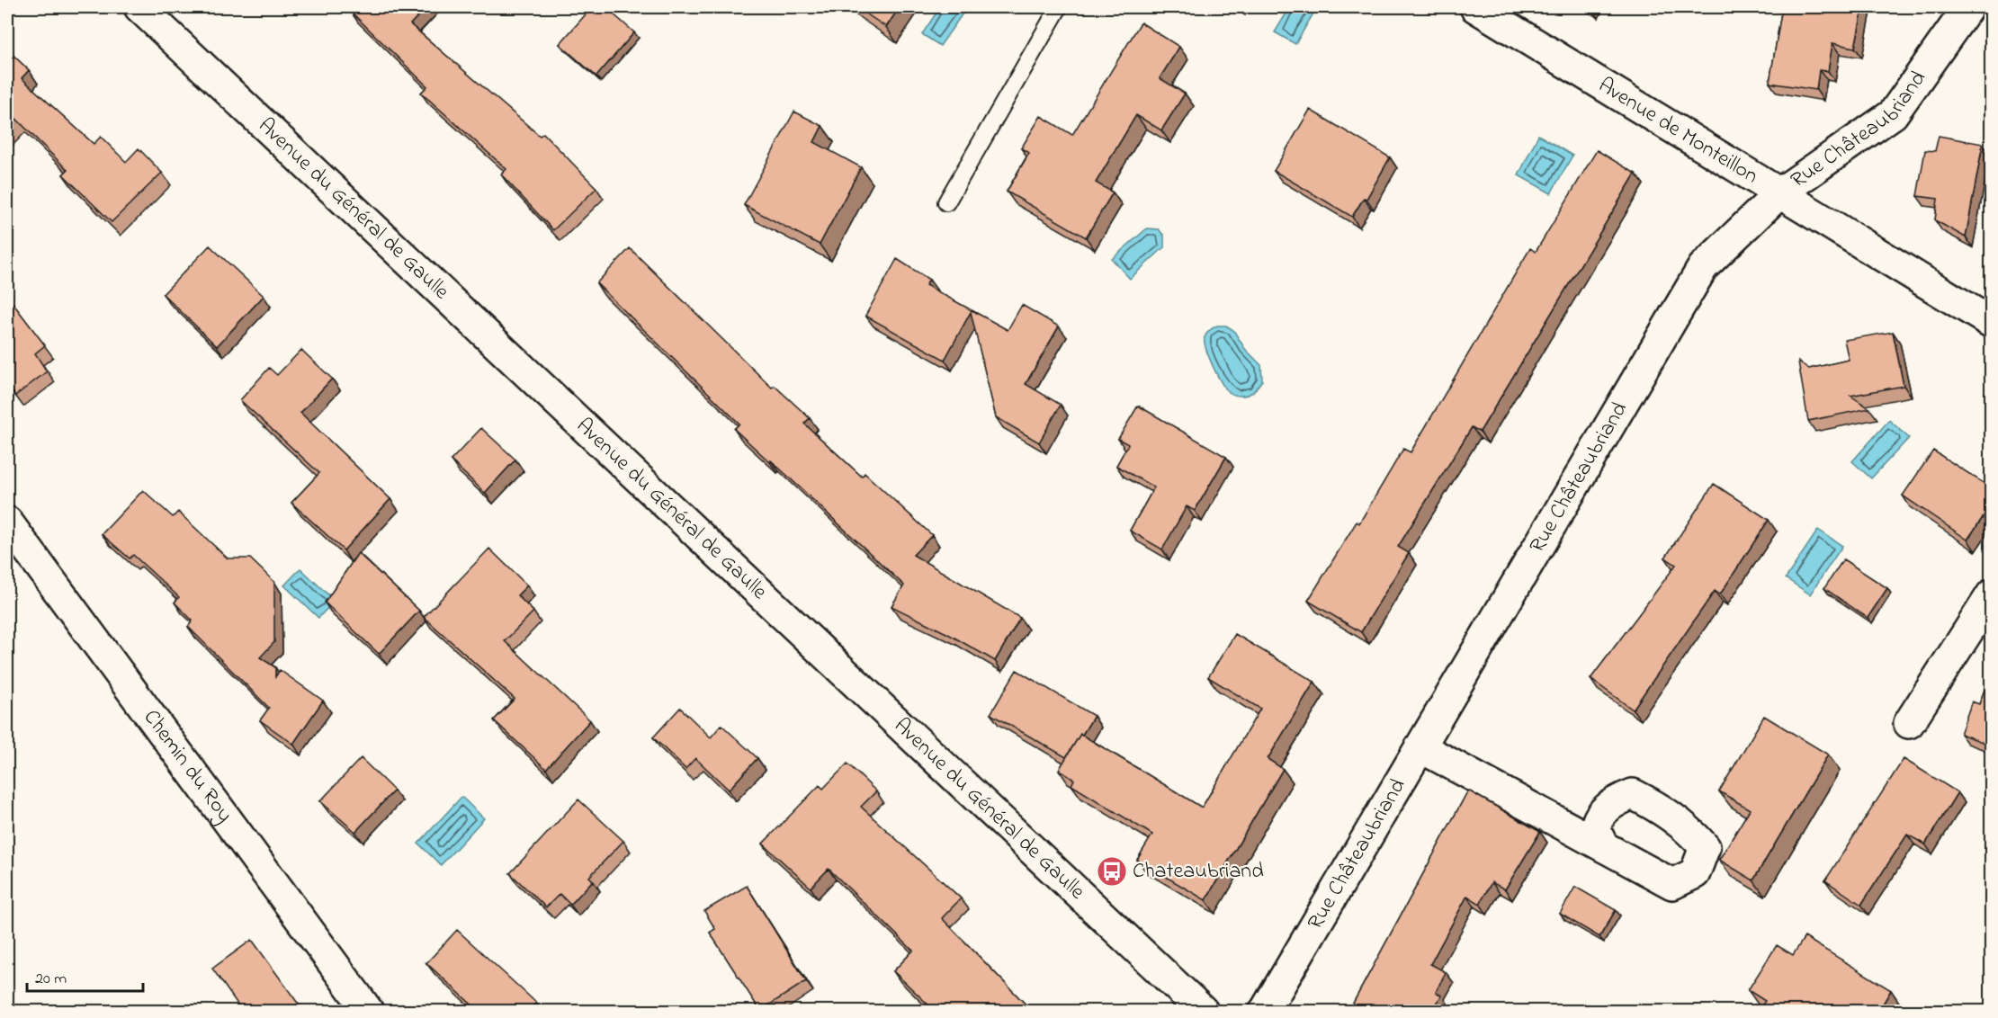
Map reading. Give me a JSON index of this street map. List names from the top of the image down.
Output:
{
  "streets": {
    "street": [
      "Rue Châteaubriand",
      "Avenue de Monteillon",
      "Avenue du Général de Gaulle",
      "Chemin du Roy"
    ]
  },
  "crossings": [
    ["Rue Châteaubriand", "Avenue de Monteillon"]
  ],
  "places": {
    "bus stop": ["Chateaubriand"]
  },
  "scale_bar": "20 m"
}
